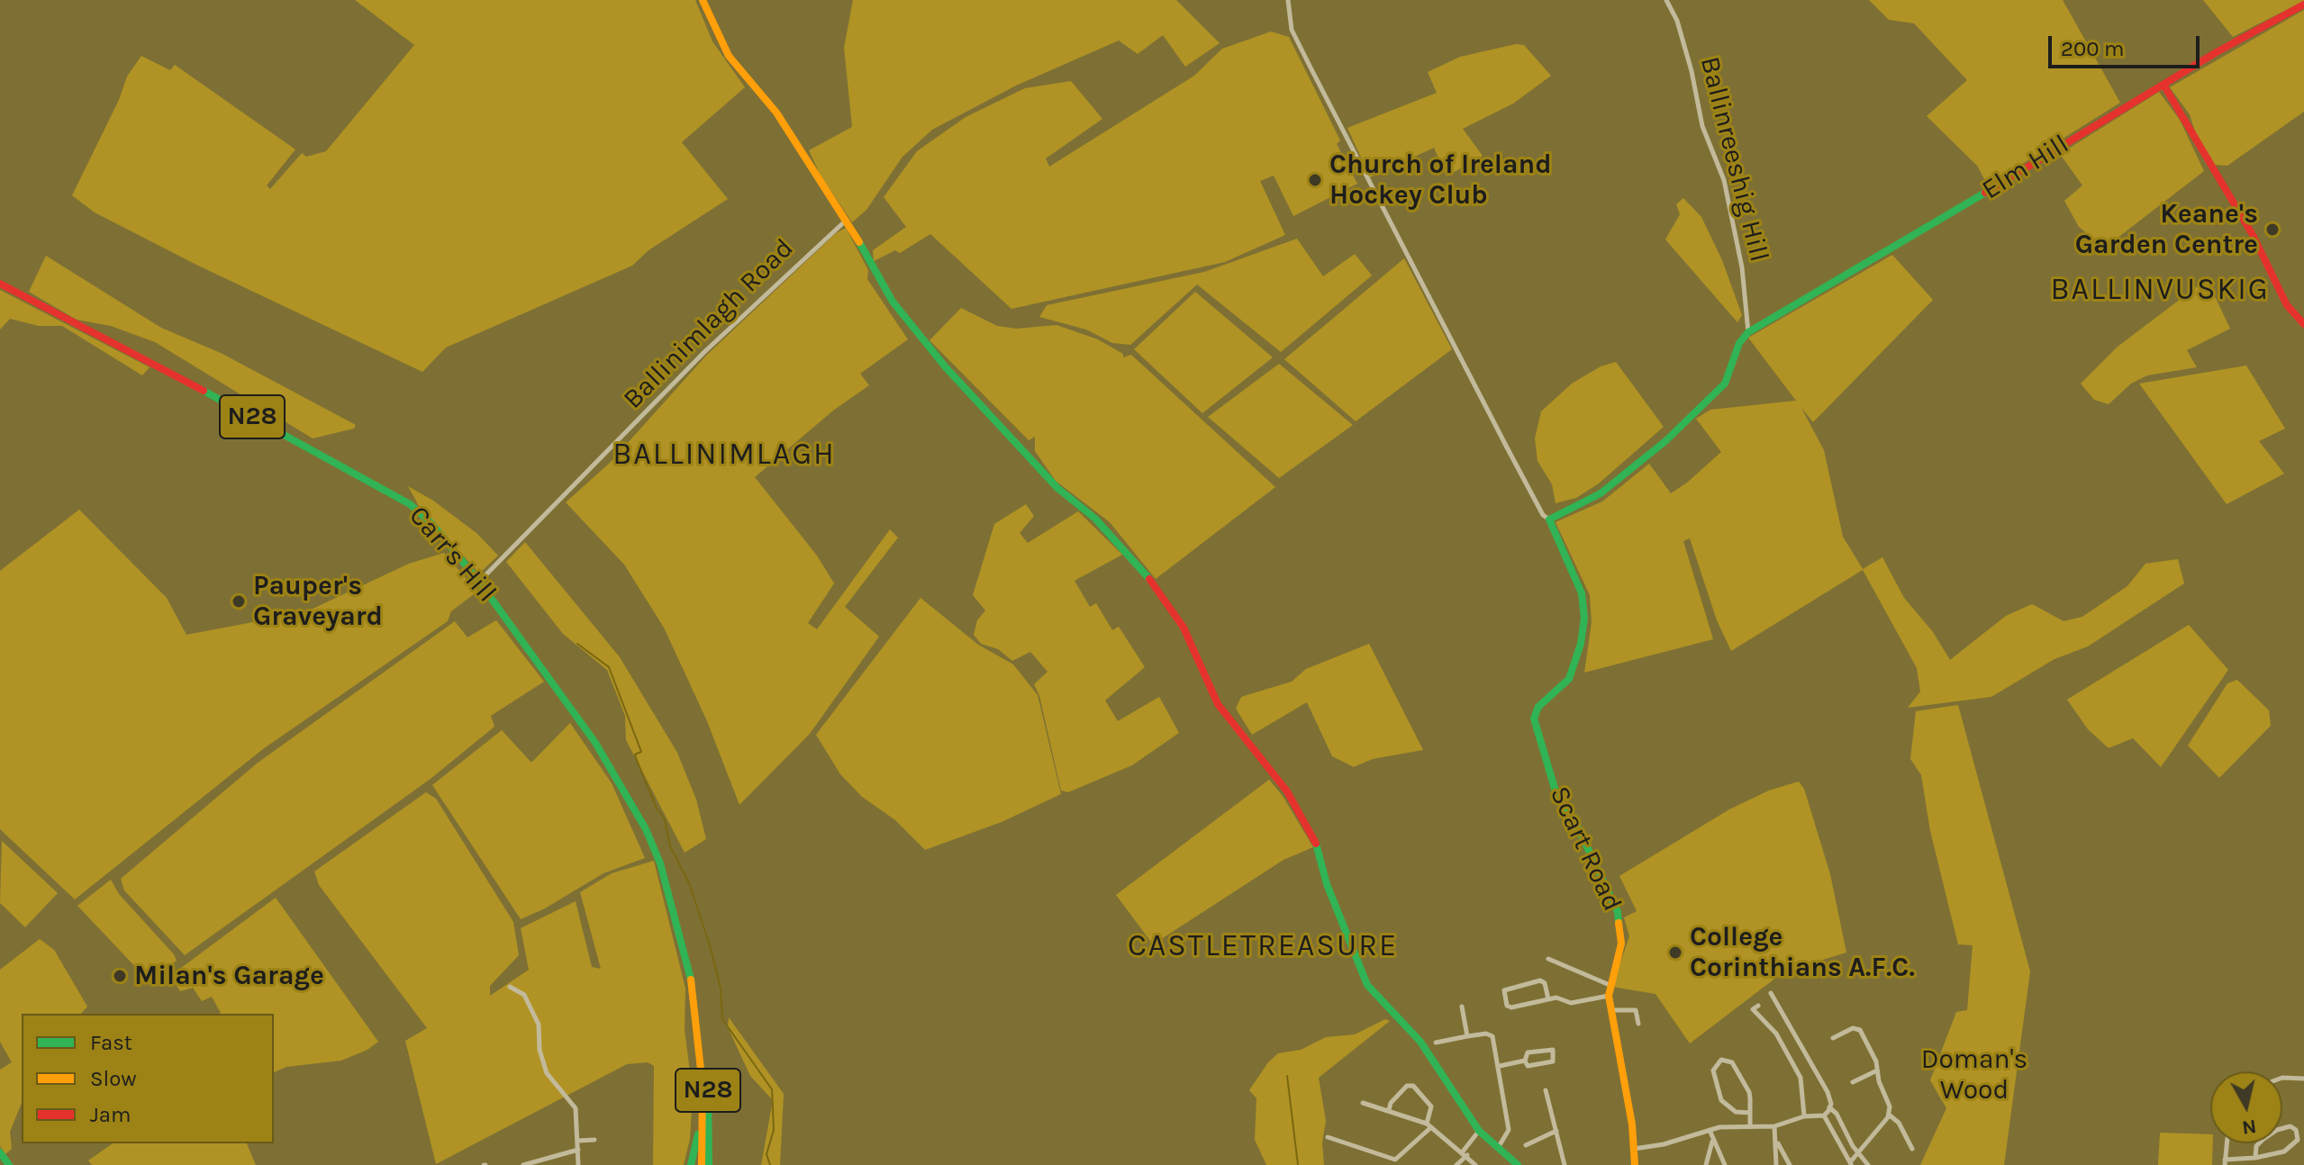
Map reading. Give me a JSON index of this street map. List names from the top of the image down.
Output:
{
  "streets": {
    "main road": [
      "Elm Hill",
      "N28",
      "Carr's Hill",
      "Scart Road"
    ],
    "street": ["Ballinreeshig Hill", "Ballinimlagh Road"]
  },
  "crossings": [
    ["Ballinreeshig Hill", "Elm Hill"],
    ["Ballinimlagh Road", "Carr's Hill"],
    ["N28", "Carr's Hill"]
  ],
  "districts": ["BALLINVUSKIG", "BALLINIMLAGH", "CASTLETREASURE"],
  "parks": ["Doman's Wood"],
  "places": [
    "Church of Ireland Hockey Club",
    "Keane's Garden Centre",
    "Pauper's Graveyard",
    "College Corinthians A.F.C.",
    "Milan's Garage"
  ],
  "legend": ["Fast", "Slow", "Jam"],
  "scale_bar": "200 m",
  "north": "bottom"
}
